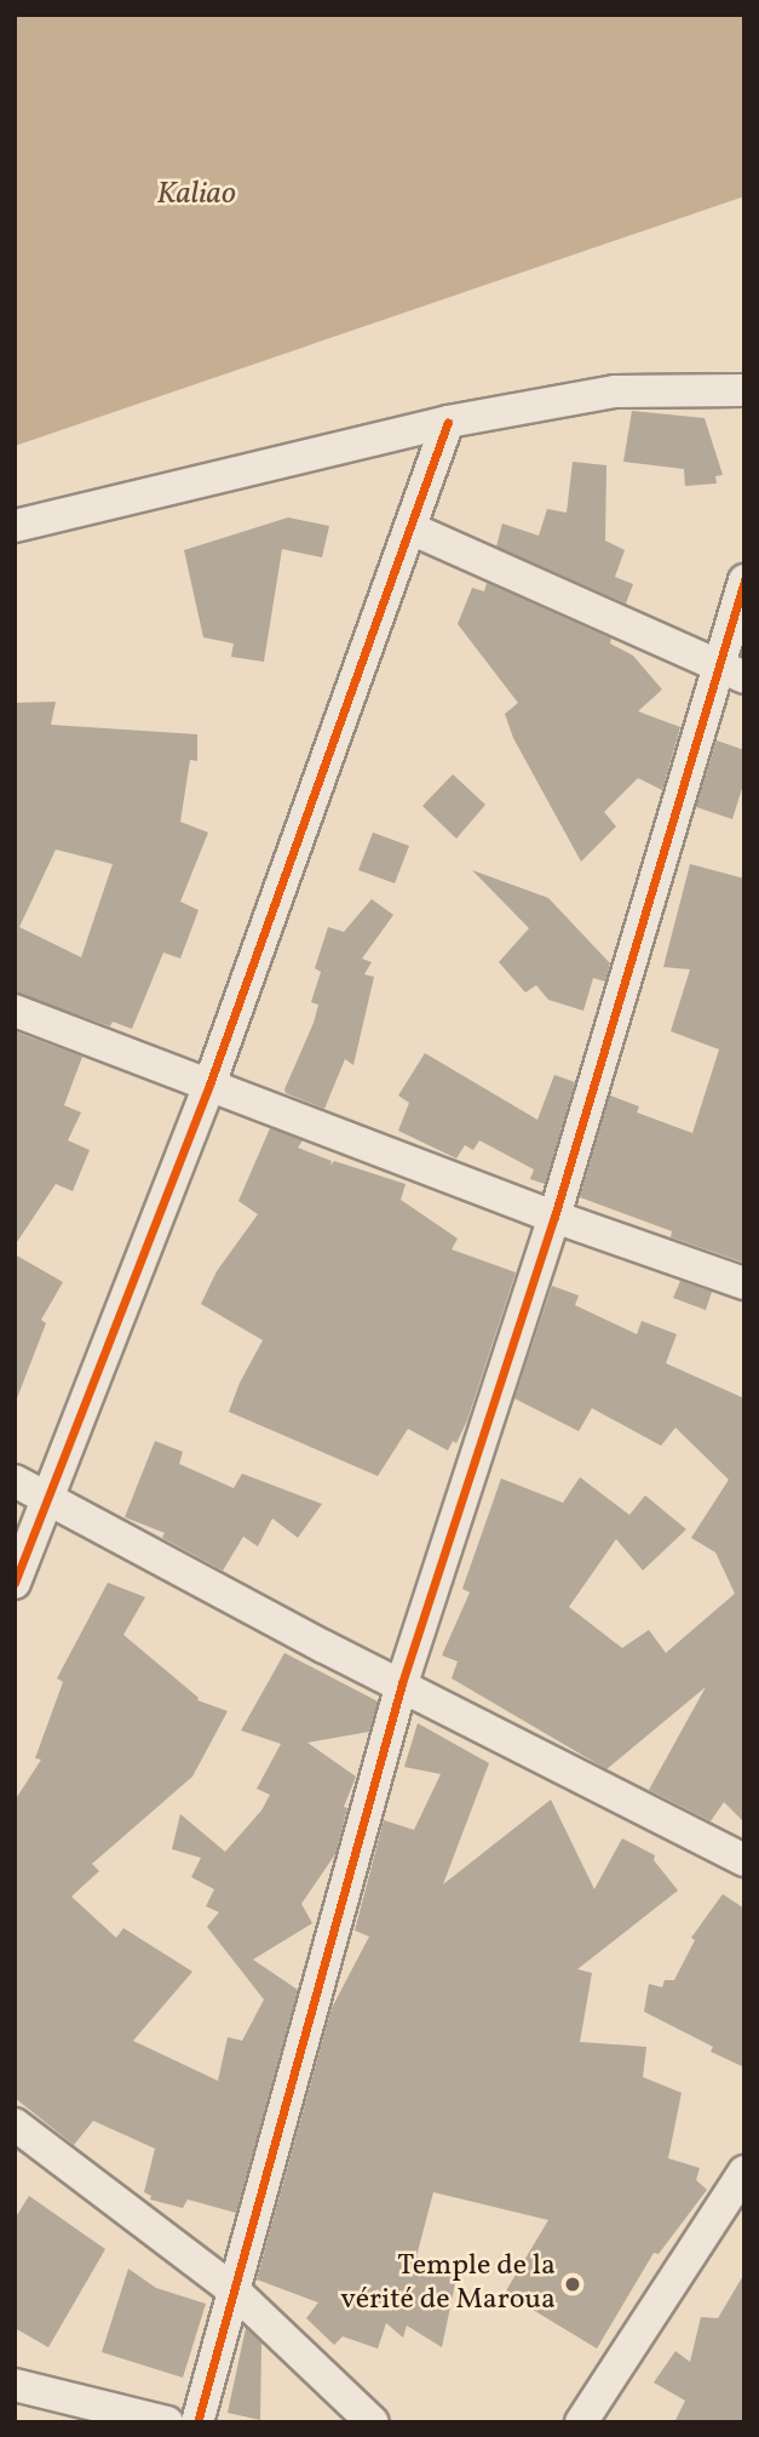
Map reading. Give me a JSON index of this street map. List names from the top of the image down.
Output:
{
  "water": ["Kaliao"],
  "places": ["Temple de la vérité de Maroua"]
}
